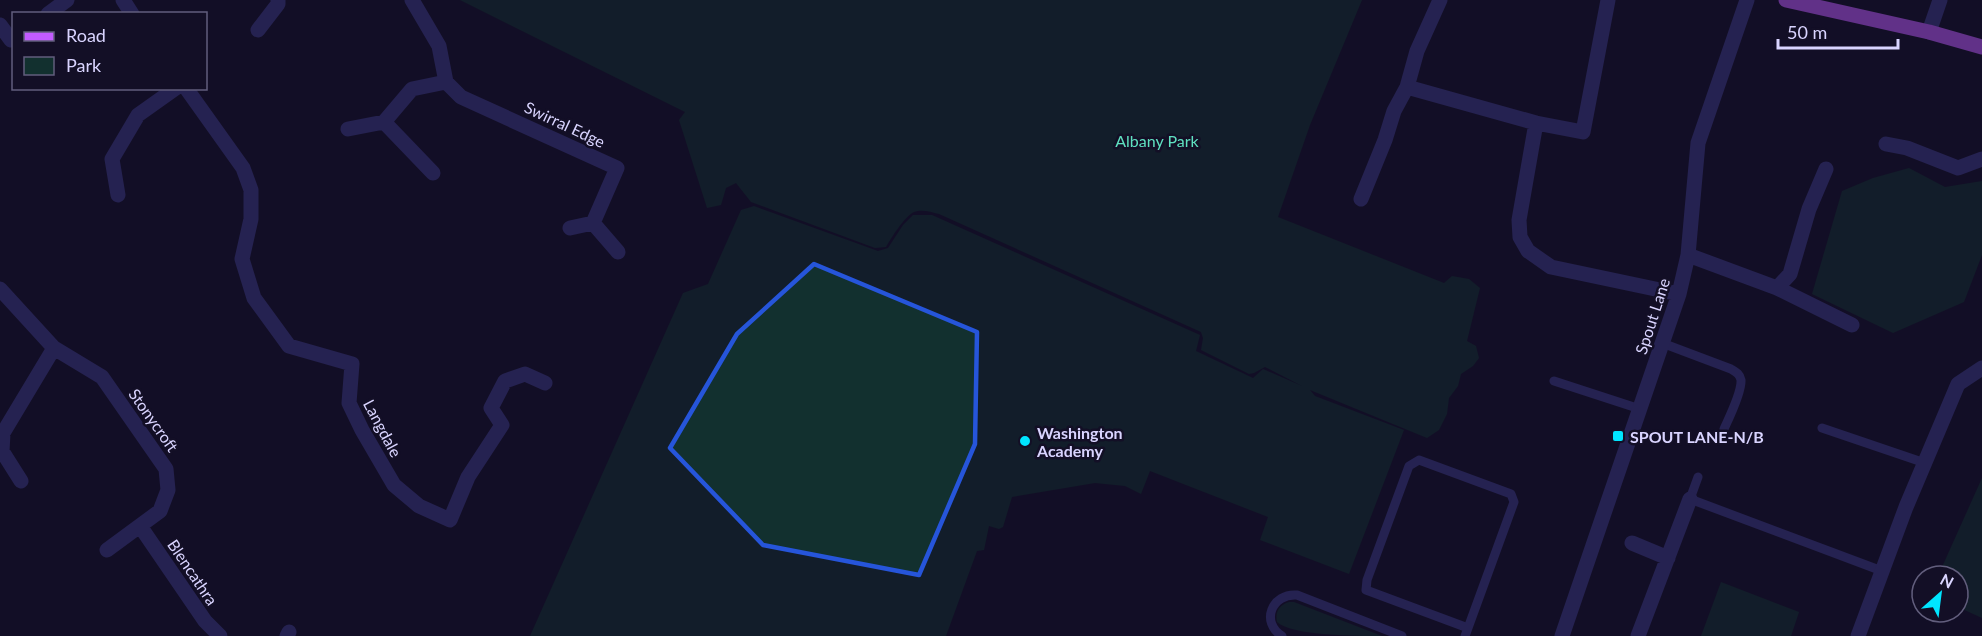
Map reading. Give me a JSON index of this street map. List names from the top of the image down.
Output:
{
  "streets": {
    "street": [
      "Swirral Edge",
      "Spout Lane",
      "Stonycroft",
      "Langdale",
      "Blencathra"
    ]
  },
  "crossings": [
    ["Stonycroft", "Blencathra"]
  ],
  "parks": ["Albany Park"],
  "places": {
    "transit": ["SPOUT LANE-N/B"],
    "other": ["Washington Academy"]
  },
  "legend": ["Road", "Park"],
  "scale_bar": "50 m",
  "north": "top right"
}
